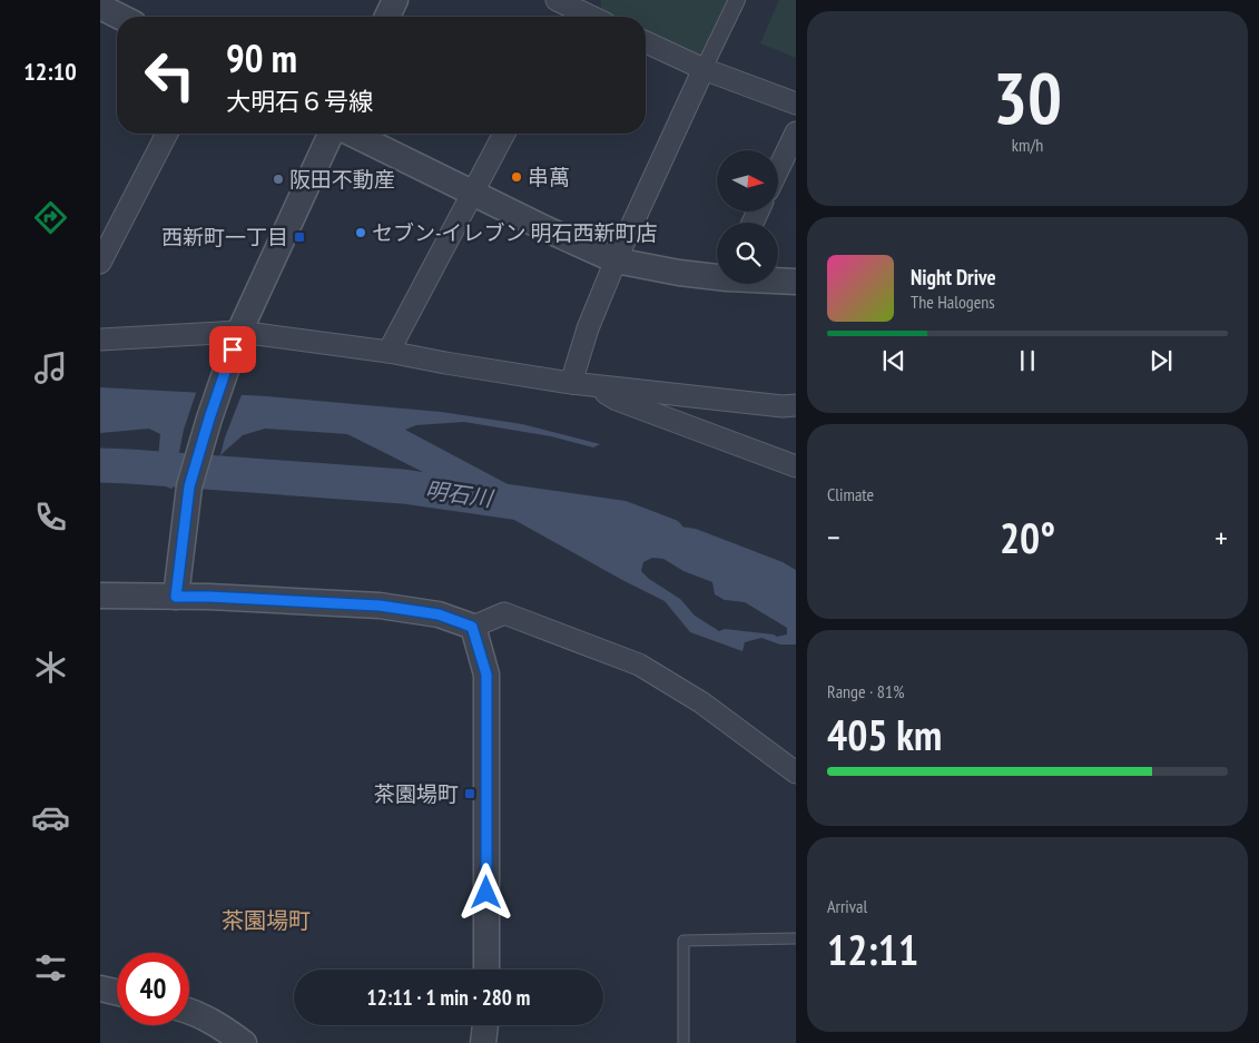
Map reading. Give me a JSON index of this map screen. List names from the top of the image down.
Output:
{
  "districts": ["茶園場町"],
  "water": ["明石川"],
  "places": {
    "other": ["串萬", "阪田不動産", "セブン-イレブン 明石西新町店"],
    "transit": ["西新町一丁目", "茶園場町"]
  },
  "north": "right",
  "page": {
    "tabs": "12:10",
    "tile": [
      ["30", "km/h"],
      "Climate",
      ["Range · 81%", "405 km"],
      ["Arrival", "12:11"]
    ],
    "turn": ["90 m", "大明石６号線"],
    "song": ["Night Drive", "The Halogens"],
    "heat": ["−", "20°", "+"],
    "limit": "40",
    "trip": "12:11 · 1 min · 280 m"
  }
}
